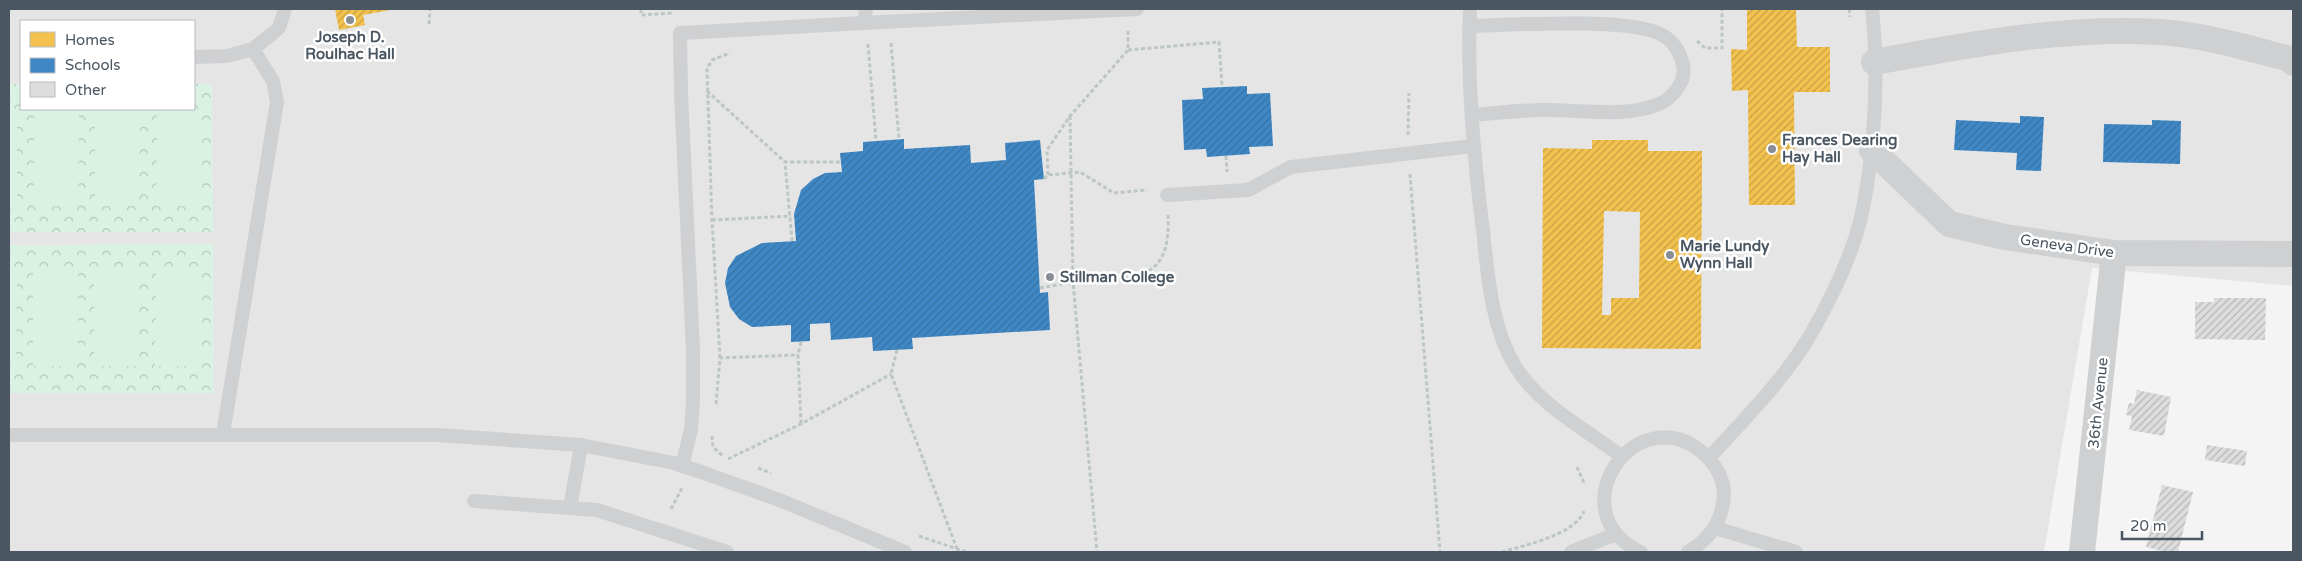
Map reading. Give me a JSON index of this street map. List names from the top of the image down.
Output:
{
  "streets": {
    "street": ["Geneva Drive", "36th Avenue"]
  },
  "crossings": [
    ["Geneva Drive", "36th Avenue"]
  ],
  "places": [
    "Joseph D. Roulhac Hall",
    "Frances Dearing Hay Hall",
    "Marie Lundy Wynn Hall",
    "Stillman College"
  ],
  "legend": ["Homes", "Schools", "Other"],
  "scale_bar": "20 m"
}
